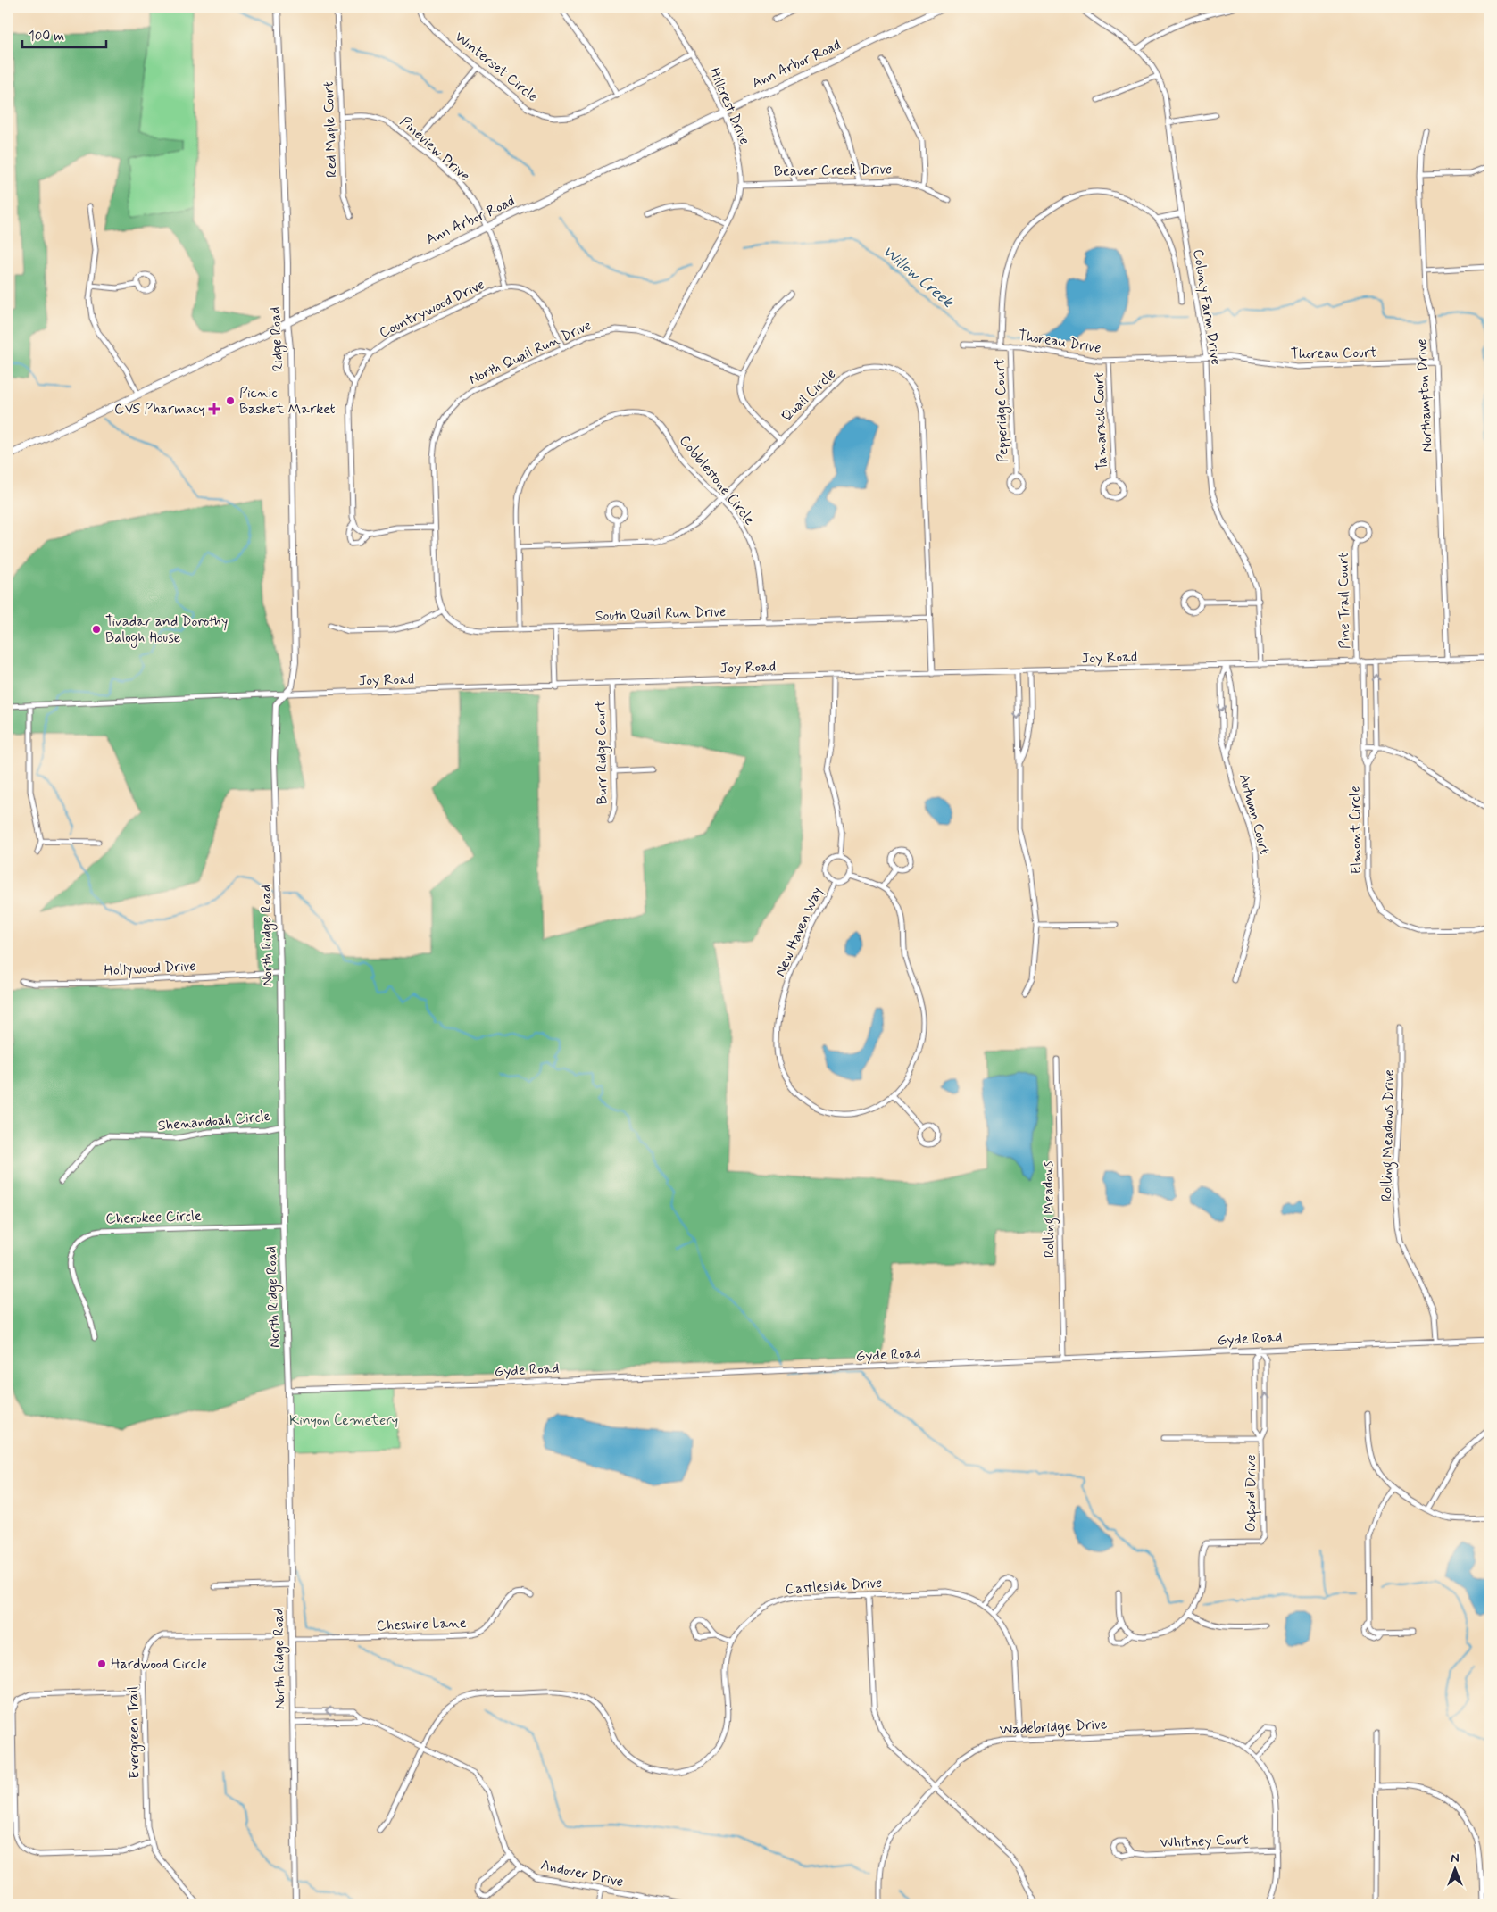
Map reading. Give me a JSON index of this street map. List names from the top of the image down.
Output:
{
  "streets": {
    "main road": ["Ann Arbor Road"],
    "street": [
      "Winterset Circle",
      "Hillcrest Drive",
      "Red Maple Court",
      "Pineview Drive",
      "Beaver Creek Drive",
      "Colony Farm Drive",
      "Countrywood Drive",
      "Ridge Road",
      "Thoreau Drive",
      "North Quail Run Drive",
      "Thoreau Court",
      "Quail Circle",
      "Northampton Drive",
      "Pepperidge Court",
      "Tamarack Court",
      "Cobblestone Circle",
      "Pine Trail Court",
      "South Quail Run Drive",
      "Joy Road",
      "Burr Ridge Court",
      "Autumn Court",
      "Elmont Circle",
      "New Haven Way",
      "North Ridge Road",
      "Hollywood Drive",
      "Shenandoah Circle",
      "Rolling Meadows Drive",
      "Rolling Meadows",
      "Cherokee Circle",
      "Gyde Road",
      "Oxford Drive",
      "Castleside Drive",
      "Cheshire Lane",
      "Wadebridge Drive",
      "Evergreen Trail",
      "Whitney Court",
      "Andover Drive"
    ]
  },
  "crossings": [
    ["Ann Arbor Road", "Hillcrest Drive"],
    ["Ann Arbor Road", "Pineview Drive"],
    ["Ann Arbor Road", "Ridge Road"],
    ["Winterset Circle", "Hillcrest Drive"],
    ["Hillcrest Drive", "Beaver Creek Drive"],
    ["Hillcrest Drive", "North Quail Run Drive"],
    ["Red Maple Court", "Pineview Drive"],
    ["Pineview Drive", "Countrywood Drive"],
    ["Colony Farm Drive", "Thoreau Drive"],
    ["Colony Farm Drive", "Thoreau Court"],
    ["Colony Farm Drive", "Joy Road"],
    ["Countrywood Drive", "North Quail Run Drive"],
    ["Ridge Road", "Joy Road"],
    ["Ridge Road", "North Ridge Road"],
    ["Thoreau Drive", "Thoreau Court"],
    ["Thoreau Drive", "Pepperidge Court"],
    ["Thoreau Drive", "Tamarack Court"],
    ["North Quail Run Drive", "South Quail Run Drive"],
    ["Thoreau Court", "Northampton Drive"],
    ["Quail Circle", "Cobblestone Circle"],
    ["Quail Circle", "South Quail Run Drive"],
    ["Quail Circle", "Joy Road"],
    ["Northampton Drive", "Joy Road"],
    ["Cobblestone Circle", "South Quail Run Drive"],
    ["Pine Trail Court", "Joy Road"],
    ["Joy Road", "Burr Ridge Court"],
    ["Joy Road", "Autumn Court"],
    ["Joy Road", "Elmont Circle"],
    ["Joy Road", "North Ridge Road"],
    ["North Ridge Road", "Hollywood Drive"],
    ["North Ridge Road", "Shenandoah Circle"],
    ["North Ridge Road", "Cherokee Circle"],
    ["North Ridge Road", "Gyde Road"],
    ["North Ridge Road", "Cheshire Lane"],
    ["North Ridge Road", "Andover Drive"],
    ["Rolling Meadows Drive", "Gyde Road"],
    ["Rolling Meadows", "Gyde Road"],
    ["Gyde Road", "Oxford Drive"],
    ["Castleside Drive", "Wadebridge Drive"],
    ["Castleside Drive", "Andover Drive"],
    ["Wadebridge Drive", "Whitney Court"]
  ],
  "water": ["Willow Creek"],
  "parks": ["Kinyon Cemetery"],
  "places": {
    "other": ["Picnic Basket Market", "Tivadar and Dorothy Balogh House", "Hardwood Circle"],
    "health": ["CVS Pharmacy"]
  },
  "scale_bar": "100 m",
  "north": "top"
}
